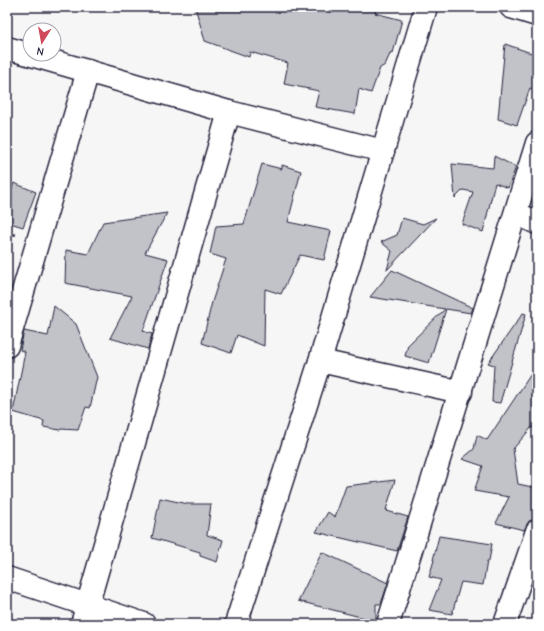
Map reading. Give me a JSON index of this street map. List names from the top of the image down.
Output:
{
  "north": "bottom"
}
